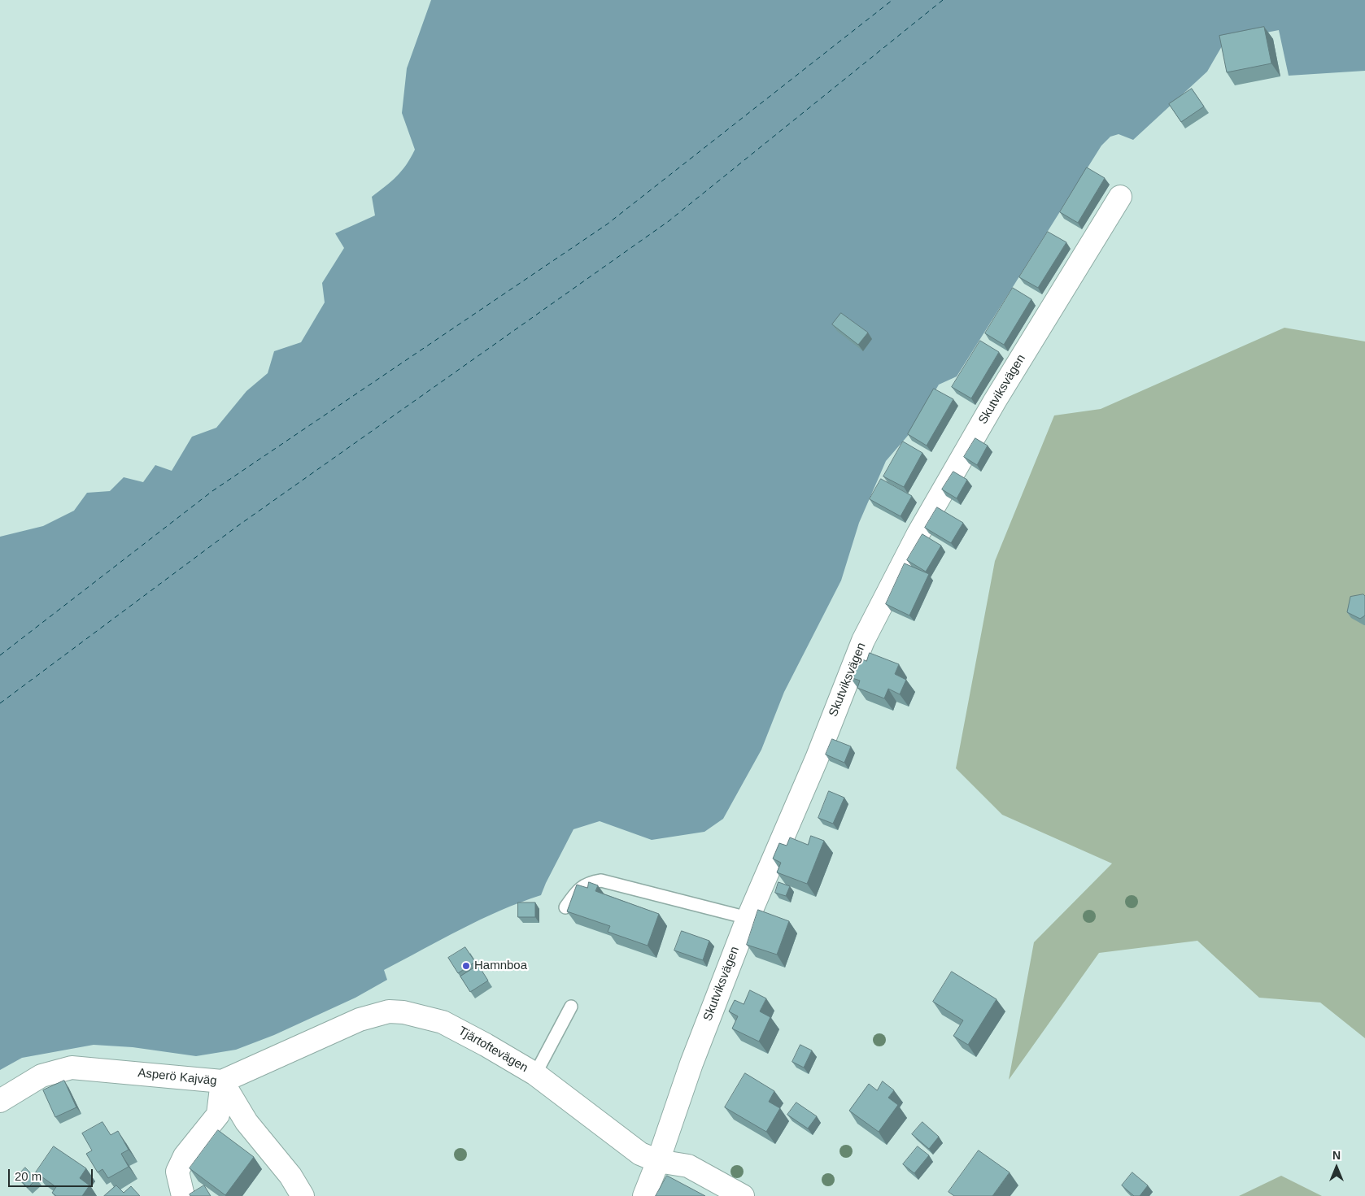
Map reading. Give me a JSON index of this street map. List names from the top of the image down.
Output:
{
  "streets": {
    "street": ["Skutviksvägen", "Tjärtoftevägen", "Asperö Kajväg"]
  },
  "crossings": [
    ["Skutviksvägen", "Tjärtoftevägen"],
    ["Tjärtoftevägen", "Asperö Kajväg"]
  ],
  "places": ["Hamnboa"],
  "scale_bar": "20 m",
  "north": "top"
}
